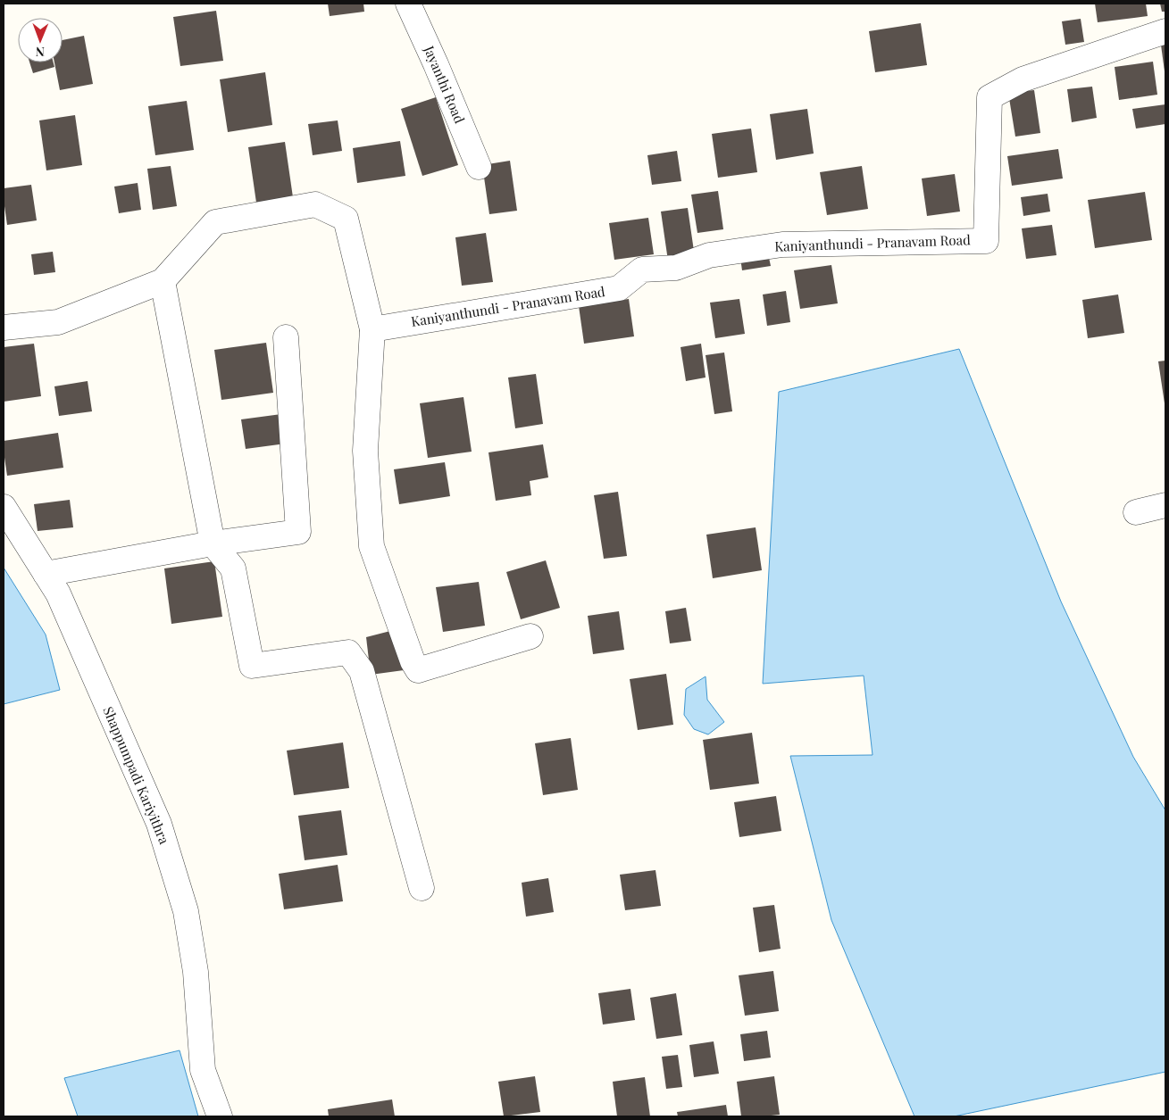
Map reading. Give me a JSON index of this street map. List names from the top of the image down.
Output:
{
  "streets": {
    "street": ["Jayanthi Road", "Kaniyanthundi - Pranavam Road", "Shappumpadi Kariyithra"]
  },
  "north": "bottom"
}
